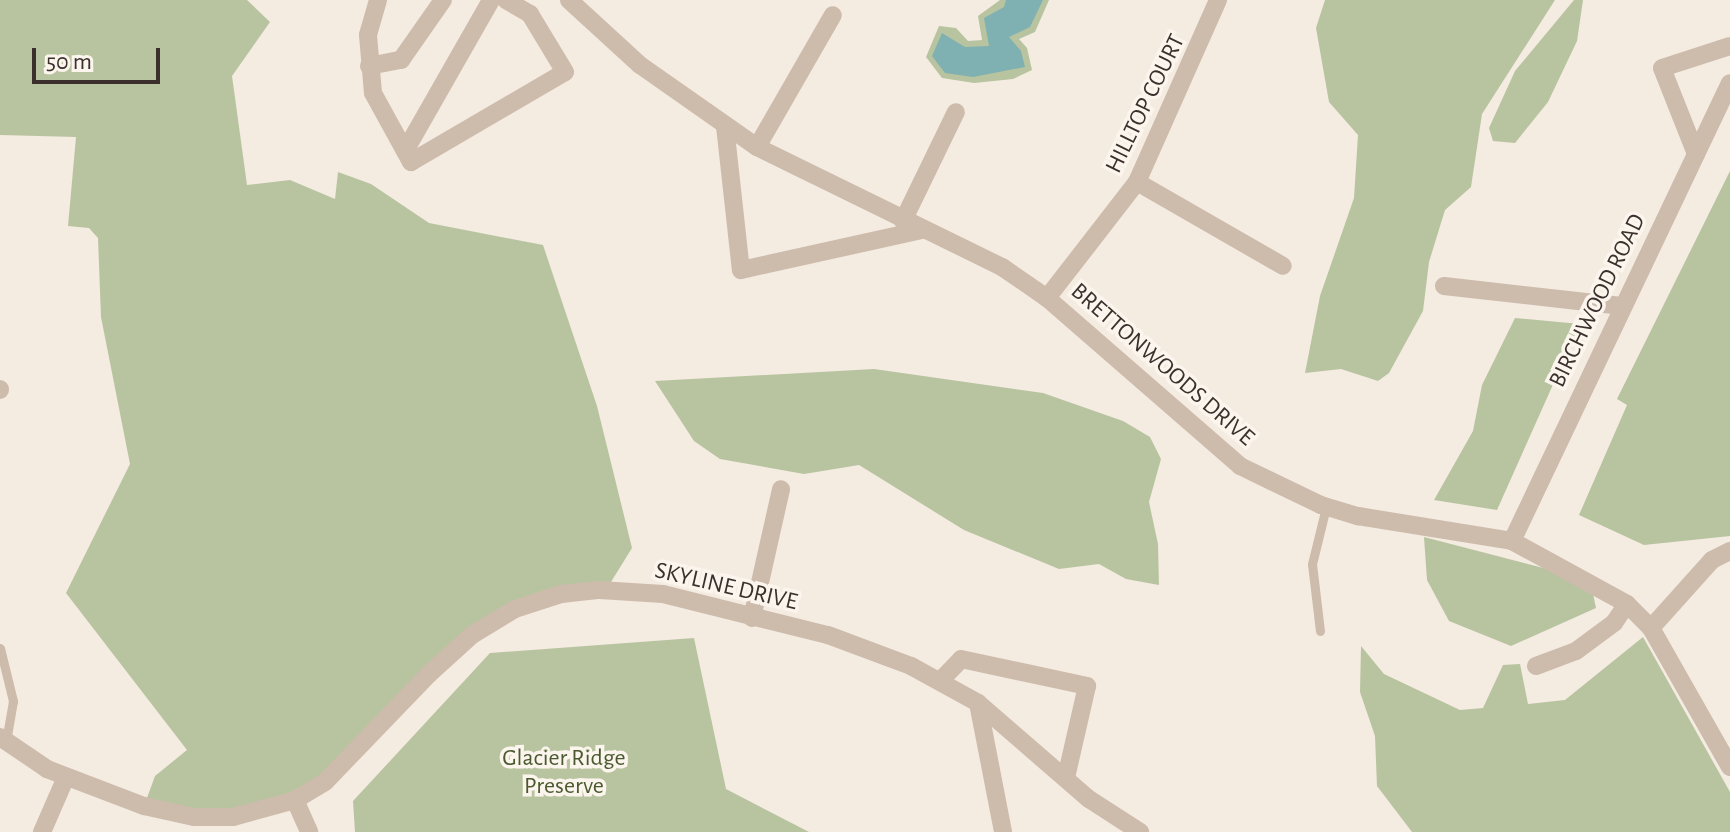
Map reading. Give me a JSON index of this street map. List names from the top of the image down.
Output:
{
  "streets": {
    "street": [
      "HILLTOP COURT",
      "BIRCHWOOD ROAD",
      "BRETTONWOODS DRIVE",
      "SKYLINE DRIVE"
    ]
  },
  "crossings": [
    ["HILLTOP COURT", "BRETTONWOODS DRIVE"],
    ["BIRCHWOOD ROAD", "BRETTONWOODS DRIVE"]
  ],
  "parks": ["Glacier Ridge Preserve"],
  "scale_bar": "50 m"
}
